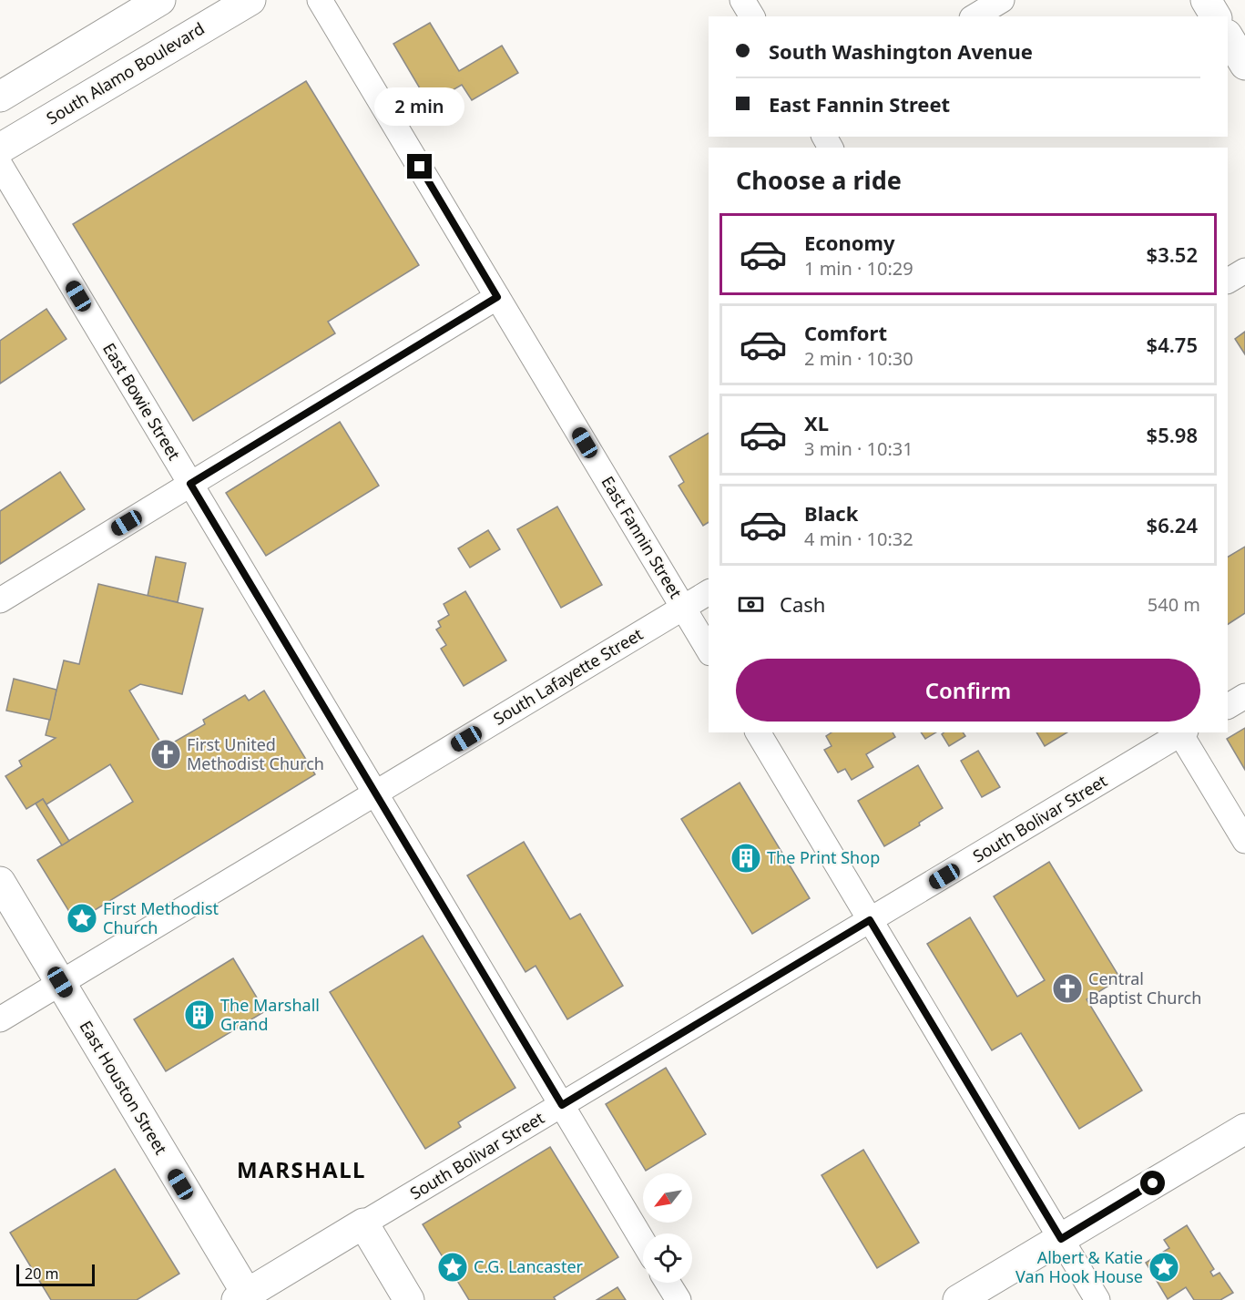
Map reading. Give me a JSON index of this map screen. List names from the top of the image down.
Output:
{
  "streets": {
    "main road": ["South Alamo Boulevard", "South Bolivar Street", "East Houston Street"],
    "street": ["East Bowie Street", "East Fannin Street", "South Lafayette Street"]
  },
  "crossings": [
    ["East Bowie Street", "South Lafayette Street"],
    ["East Bowie Street", "South Bolivar Street"],
    ["East Fannin Street", "South Lafayette Street"],
    ["South Lafayette Street", "East Houston Street"],
    ["South Bolivar Street", "East Houston Street"]
  ],
  "districts": ["MARSHALL"],
  "places": {
    "church": ["First United Methodist Church", "Central Baptist Church"],
    "building": ["The Print Shop", "The Marshall Grand"],
    "place": ["First Methodist Church", "C.G. Lancaster", "Albert & Katie Van Hook House"]
  },
  "scale_bar": "20 m",
  "north": "bottom left",
  "page": {
    "banner": ["South Washington Avenue", "East Fannin Street"],
    "bubble": "2 min",
    "heading": "Choose a ride",
    "list": [
      {
        "name": "Economy",
        "note": "1 min · 10:29",
        "value": "$3.52"
      },
      {
        "name": "Comfort",
        "note": "2 min · 10:30",
        "value": "$4.75"
      },
      {
        "name": "XL",
        "note": "3 min · 10:31",
        "value": "$5.98"
      },
      {
        "name": "Black",
        "note": "4 min · 10:32",
        "value": "$6.24"
      }
    ],
    "pay": ["Cash", "540 m"],
    "buttons": "Confirm",
    "scale": "20 m"
  }
}
